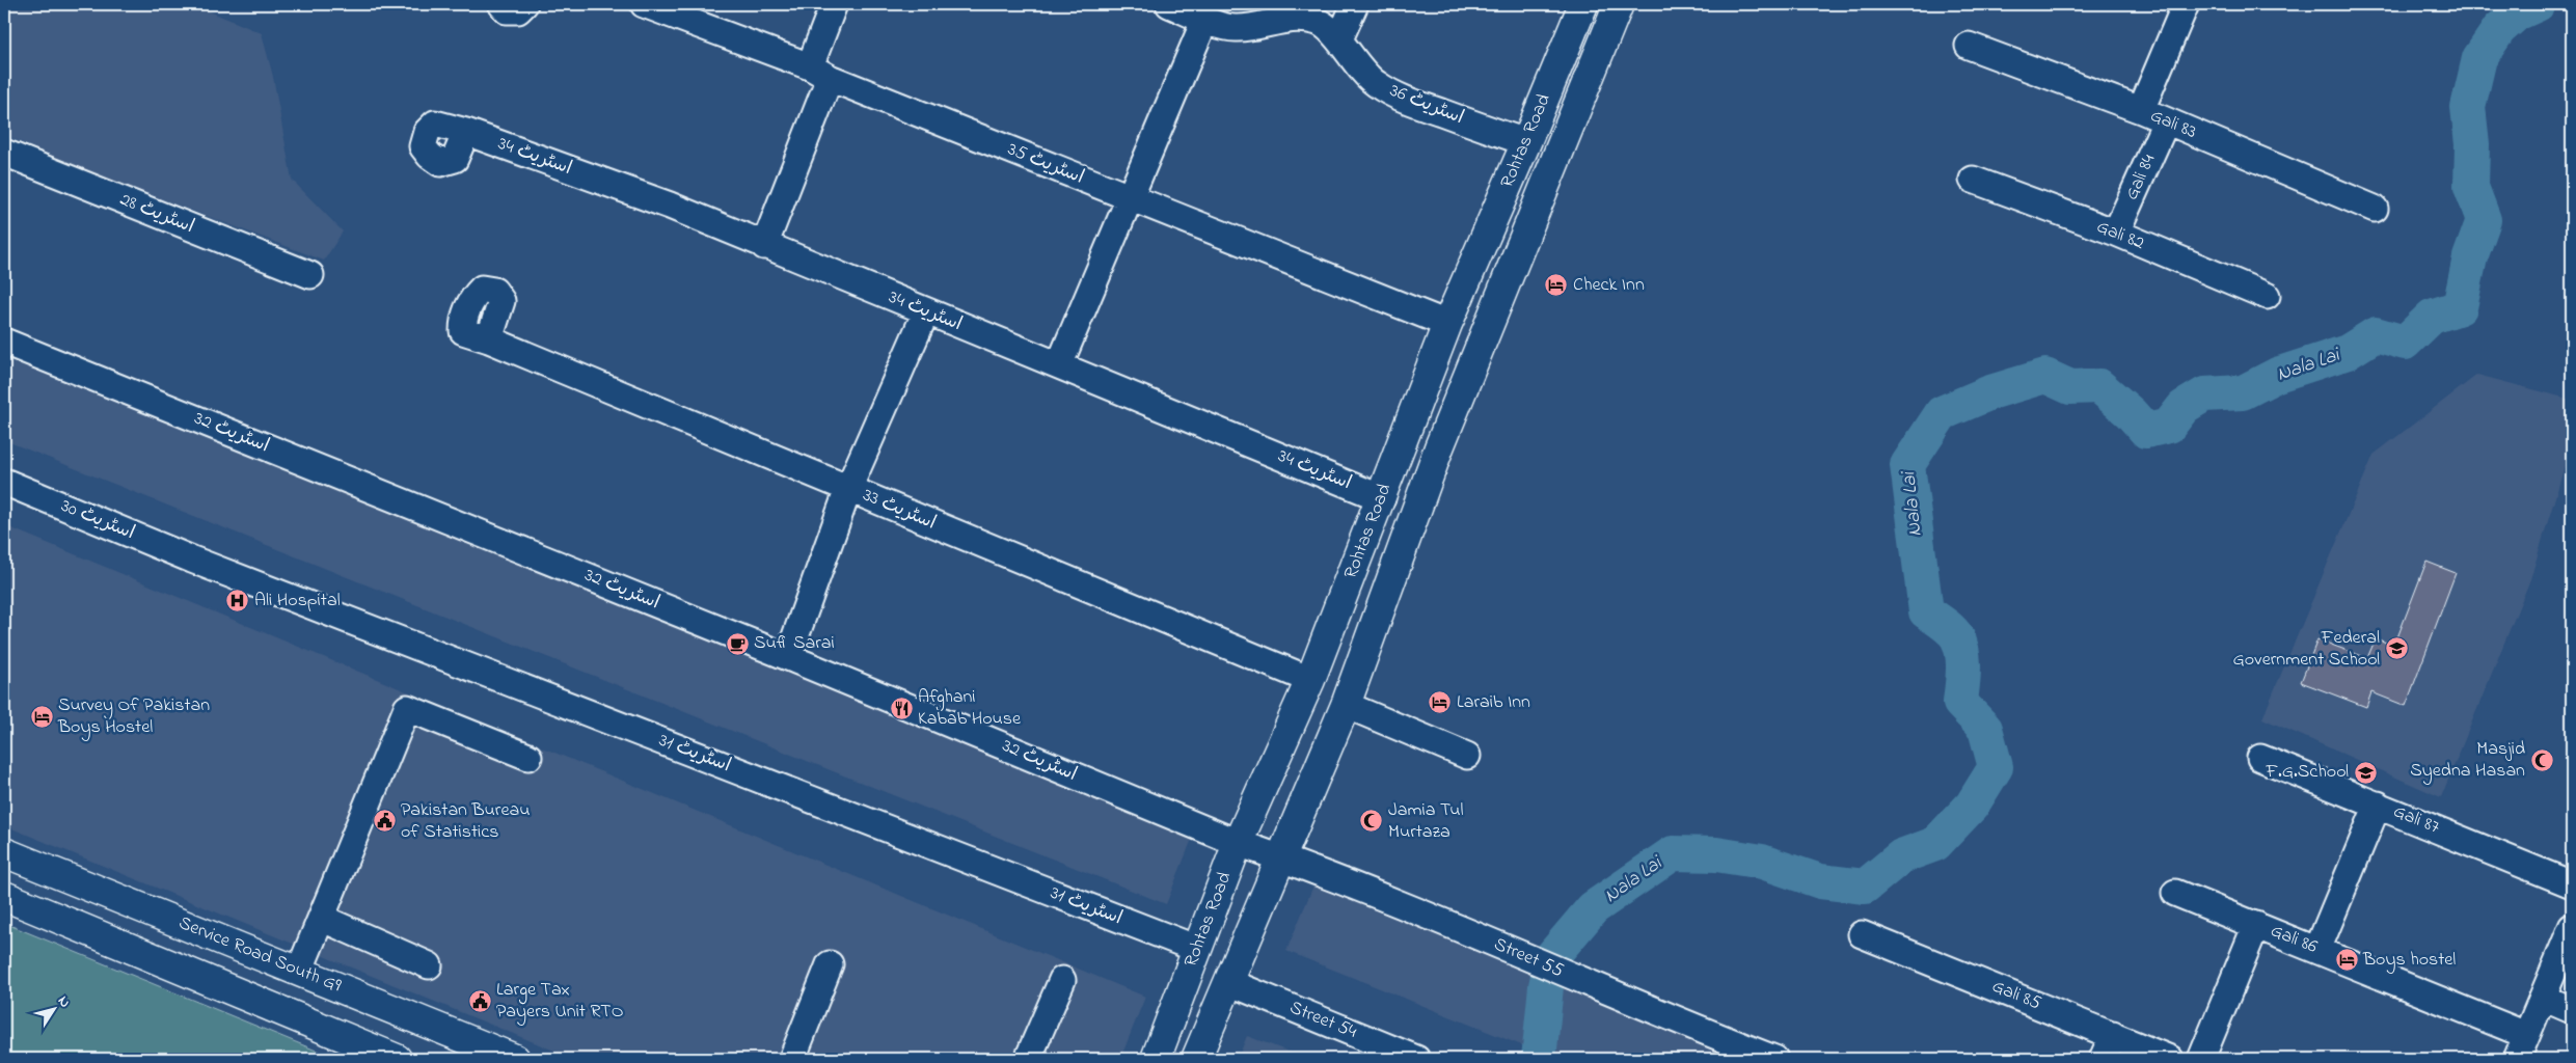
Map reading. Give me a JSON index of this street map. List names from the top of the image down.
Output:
{
  "streets": {
    "main road": ["Rohtas Road", "Service Road South G9"],
    "street": [
      "اسٹریٹ 36",
      "Gali 83",
      "اسٹریٹ 34",
      "اسٹریٹ 35",
      "Gali 84",
      "اسٹریٹ 28",
      "Gali 82",
      "اسٹریٹ 32",
      "اسٹریٹ 33",
      "اسٹریٹ 30",
      "اسٹریٹ 31",
      "Gali 87",
      "Gali 86",
      "Street 55",
      "Gali 85",
      "Street 54"
    ]
  },
  "crossings": [
    ["اسٹریٹ 36", "Rohtas Road"],
    ["Gali 83", "Gali 84"],
    ["Rohtas Road", "اسٹریٹ 34"],
    ["Rohtas Road", "اسٹریٹ 35"],
    ["Rohtas Road", "اسٹریٹ 32"],
    ["Rohtas Road", "اسٹریٹ 33"],
    ["Rohtas Road", "اسٹریٹ 31"],
    ["Rohtas Road", "Street 55"],
    ["Rohtas Road", "Street 54"],
    ["Gali 84", "Gali 82"],
    ["اسٹریٹ 32", "Street 55"],
    ["اسٹریٹ 30", "اسٹریٹ 31"]
  ],
  "water": ["Nala Lai"],
  "places": {
    "hotel": [
      "Check Inn",
      "Laraib Inn",
      "Survey Of Pakistan Boys Hostel",
      "Boys hostel"
    ],
    "hospital": ["Ali Hospital"],
    "cafe": ["Sufi Sarai"],
    "school or university": ["Federal Government School", "F.G.School"],
    "restaurant": ["Afghani Kabab House"],
    "mosque": ["Masjid Syedna Hasan", "Jamia Tul Murtaza"],
    "public building": ["Pakistan Bureau of Statistics", "Large Tax Payers Unit RTO"]
  },
  "north": "top right"
}
